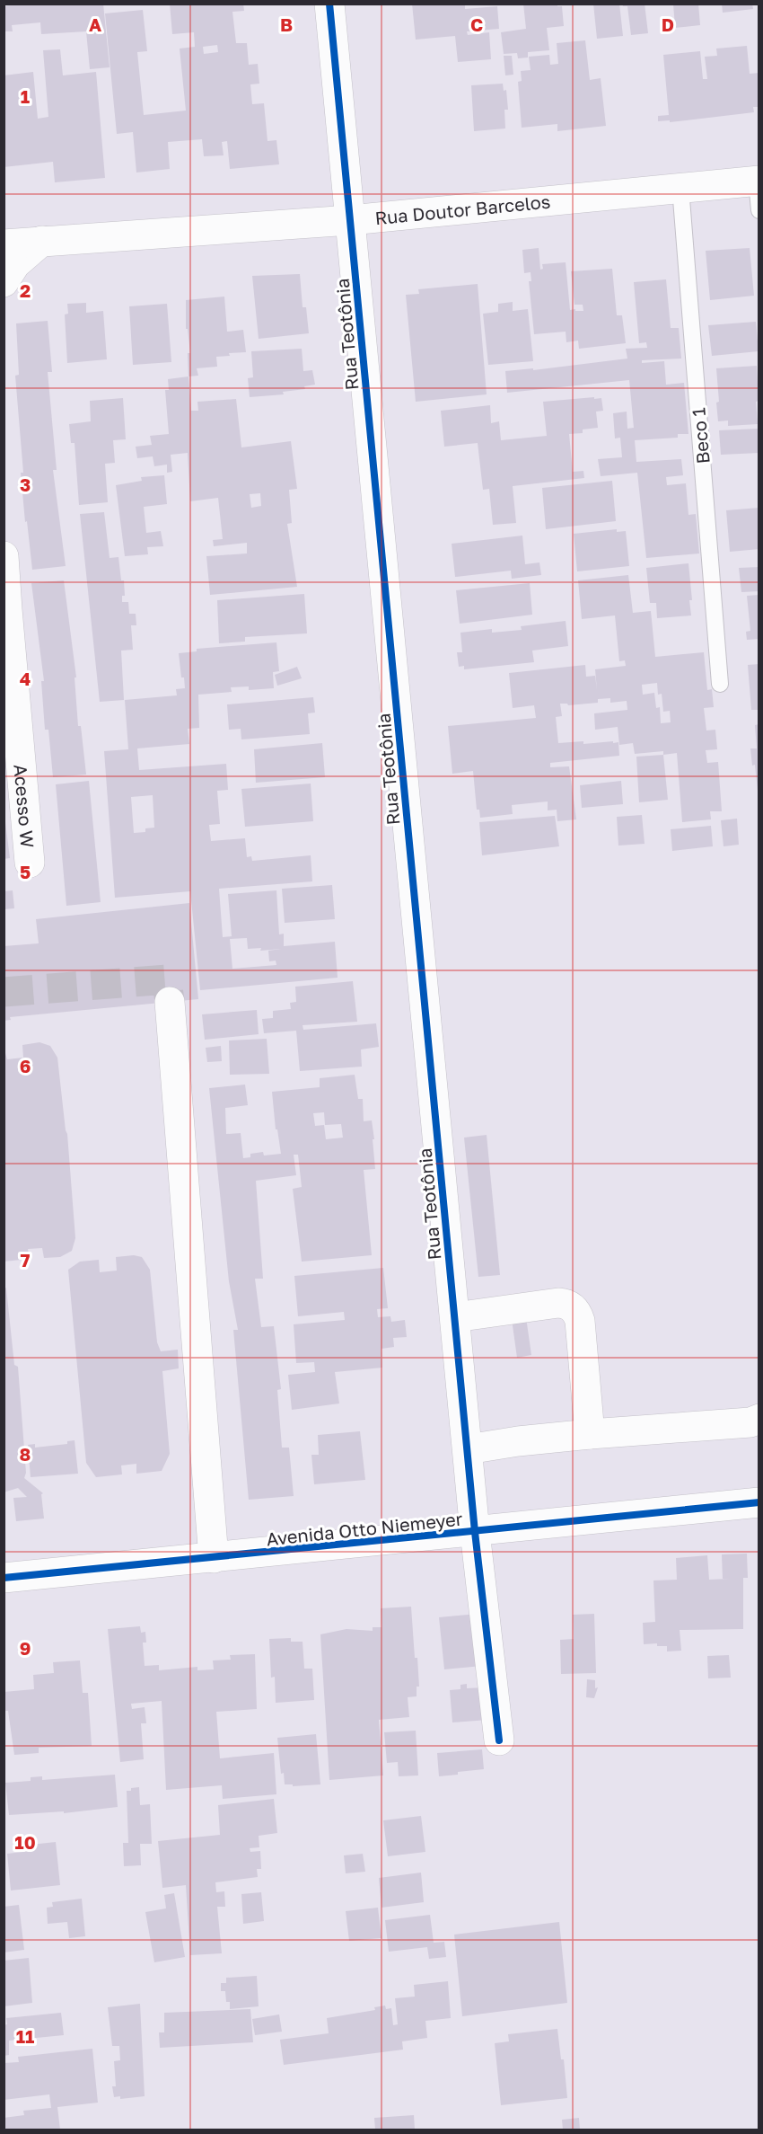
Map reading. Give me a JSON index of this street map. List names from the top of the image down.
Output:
{
  "streets": {
    "street": [
      "Rua Doutor Barcelos",
      "Rua Teotônia",
      "Acesso W",
      "Avenida Otto Niemeyer"
    ],
    "lane": ["Beco 1"]
  },
  "crossings": [
    ["Rua Doutor Barcelos", "Rua Teotônia"],
    ["Rua Doutor Barcelos", "Beco 1"],
    ["Rua Teotônia", "Avenida Otto Niemeyer"]
  ],
  "grid": {
    "columns": [
      "A",
      "B",
      "C",
      "D"
    ],
    "rows": [
      "1",
      "2",
      "3",
      "4",
      "5",
      "6",
      "7",
      "8",
      "9",
      "10",
      "11"
    ]
  }
}
